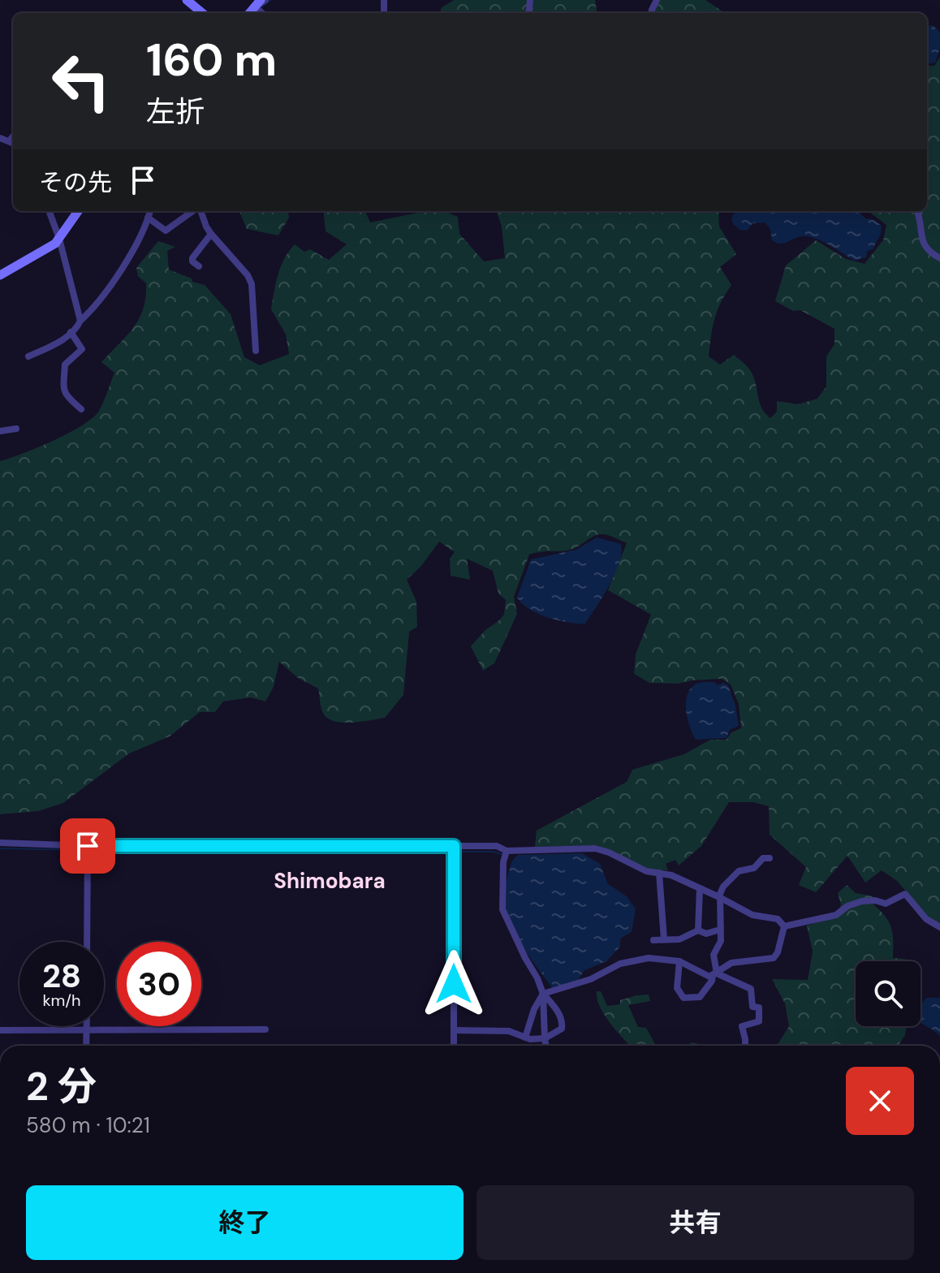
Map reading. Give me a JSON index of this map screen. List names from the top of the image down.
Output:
{
  "districts": ["Shimobara"],
  "page": {
    "turn": ["160 m", "左折"],
    "then": "その先",
    "speed": "28 km/h",
    "limit": "30",
    "heading": ["2 分", "580 m · 10:21"],
    "buttons": ["終了", "共有"]
  }
}
